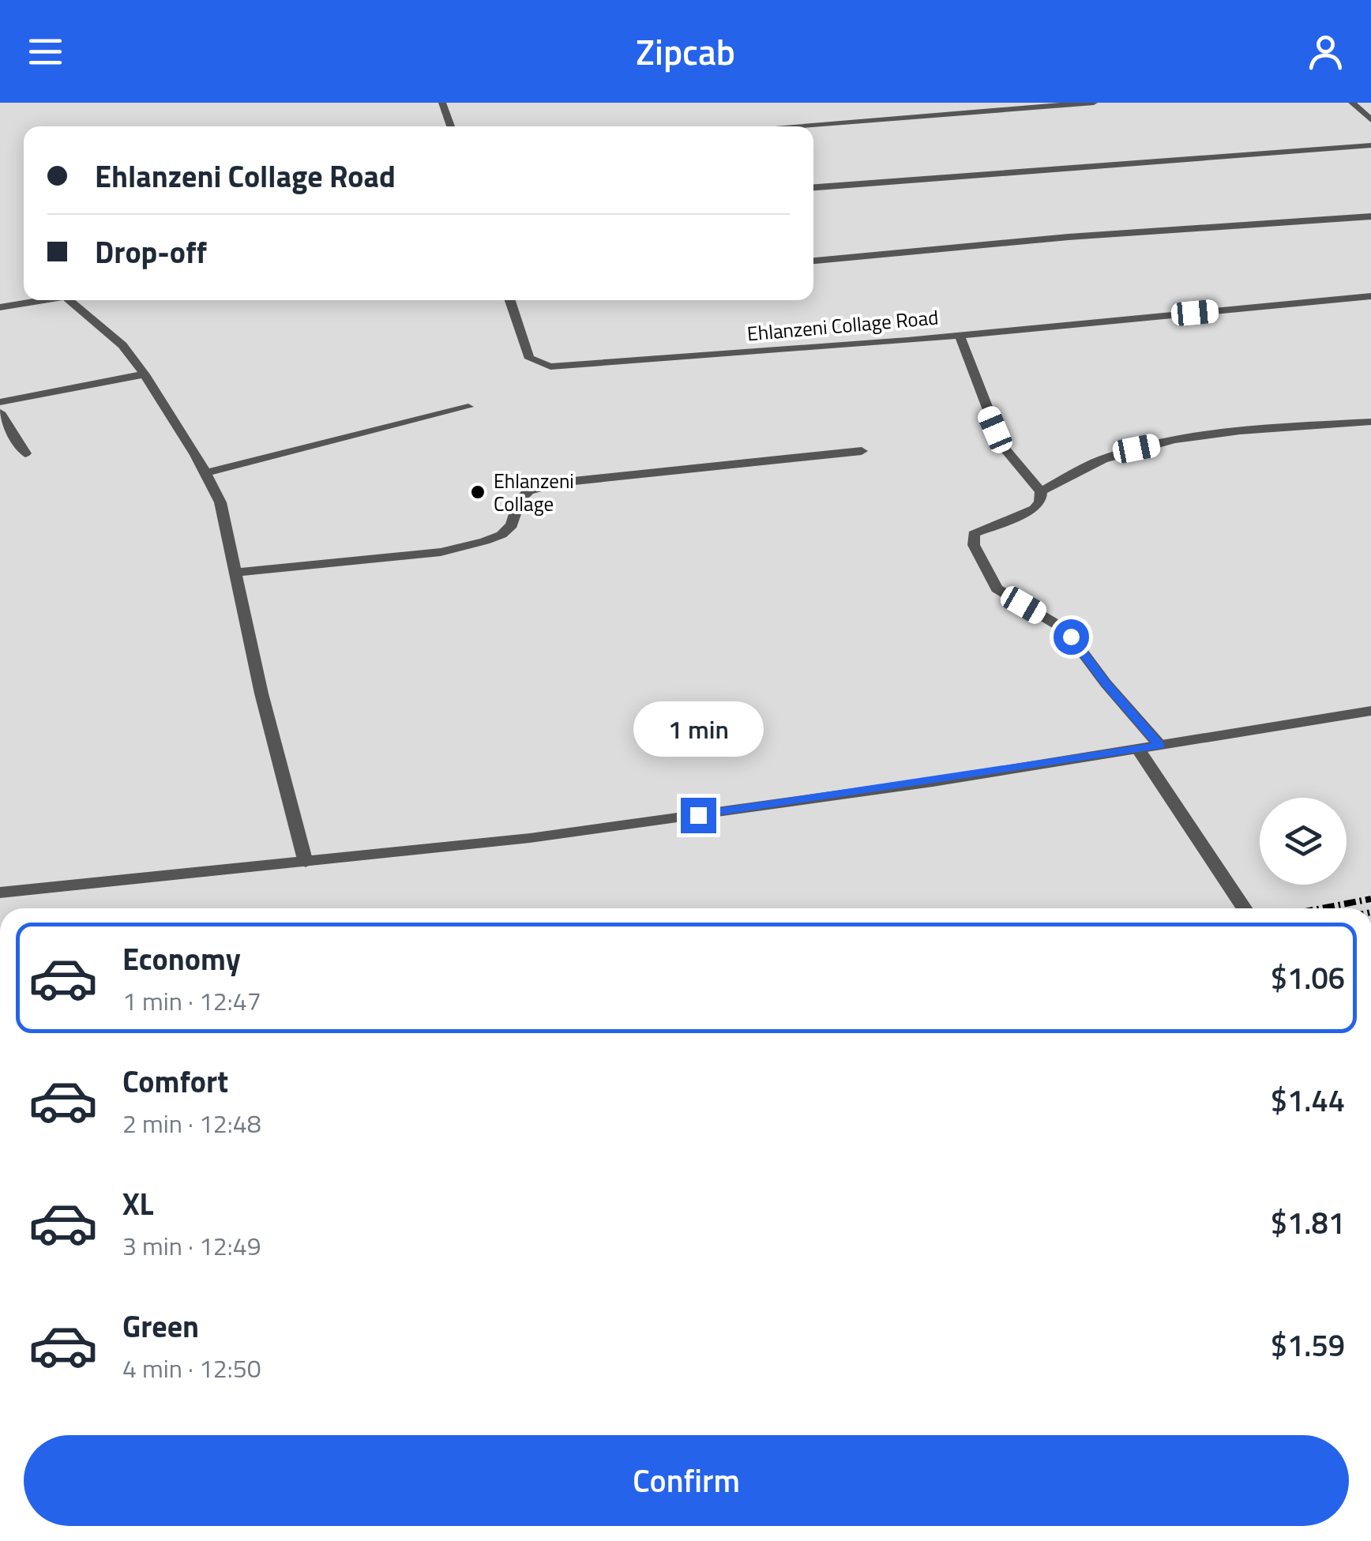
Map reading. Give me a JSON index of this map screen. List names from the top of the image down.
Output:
{
  "streets": {
    "street": ["Ehlanzeni Collage Road"]
  },
  "places": ["Ehlanzeni Collage"],
  "page": {
    "header": "Zipcab",
    "banner": ["Ehlanzeni Collage Road", "Drop-off"],
    "bubble": "1 min",
    "list": [
      {
        "name": "Economy",
        "note": "1 min · 12:47",
        "value": "$1.06"
      },
      {
        "name": "Comfort",
        "note": "2 min · 12:48",
        "value": "$1.44"
      },
      {
        "name": "XL",
        "note": "3 min · 12:49",
        "value": "$1.81"
      },
      {
        "name": "Green",
        "note": "4 min · 12:50",
        "value": "$1.59"
      }
    ],
    "buttons": "Confirm"
  }
}
